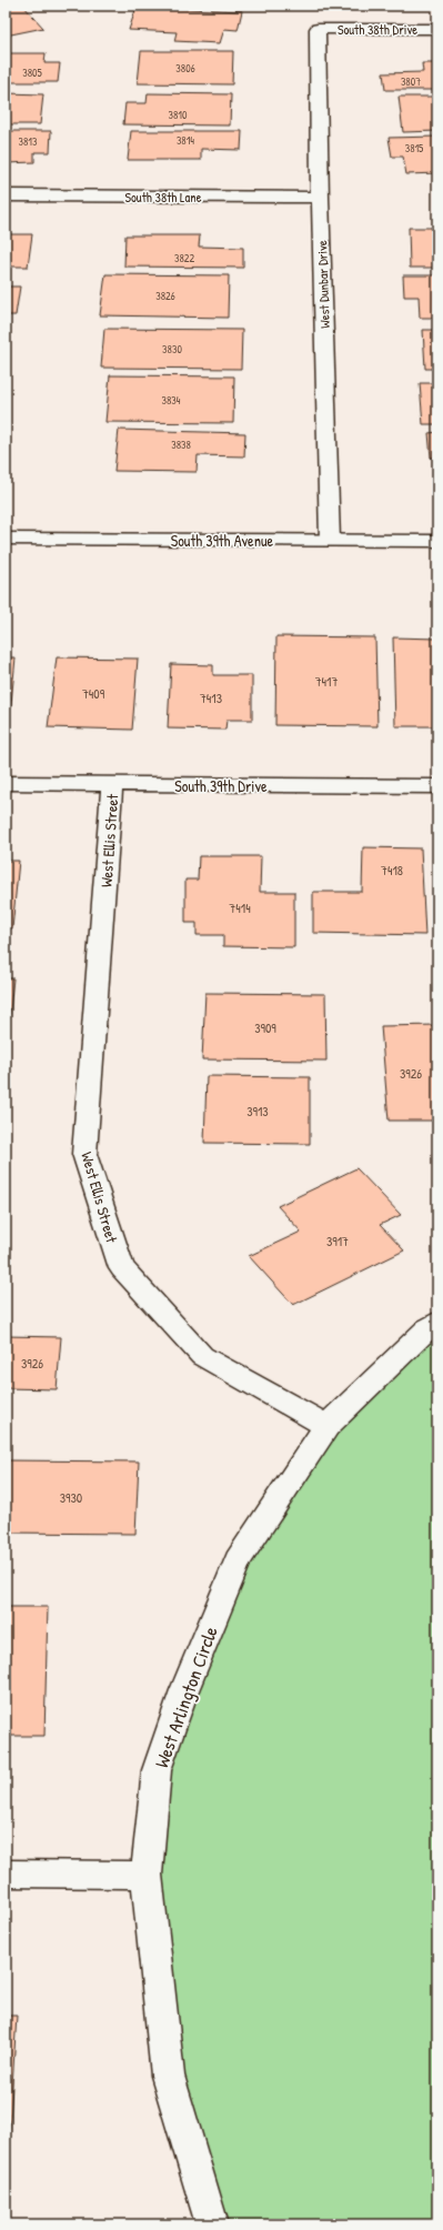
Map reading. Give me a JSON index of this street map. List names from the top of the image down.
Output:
{
  "streets": {
    "street": [
      "South 38th Drive",
      "South 38th Lane",
      "West Dunbar Drive",
      "South 39th Avenue",
      "South 39th Drive",
      "West Ellis Street",
      "West Arlington Circle"
    ]
  },
  "crossings": [
    ["South 38th Drive", "West Dunbar Drive"],
    ["South 38th Lane", "West Dunbar Drive"],
    ["West Dunbar Drive", "South 39th Avenue"],
    ["South 39th Drive", "West Ellis Street"],
    ["West Ellis Street", "West Arlington Circle"]
  ],
  "house_numbers": [
    "3806",
    "3805",
    "3807",
    "3810",
    "3814",
    "3813",
    "3815",
    "3822",
    "3826",
    "3830",
    "3834",
    "3838",
    "7417",
    "7409",
    "7413",
    "7418",
    "7414",
    "3909",
    "3926",
    "3913",
    "3917",
    "3926",
    "3930"
  ]
}
